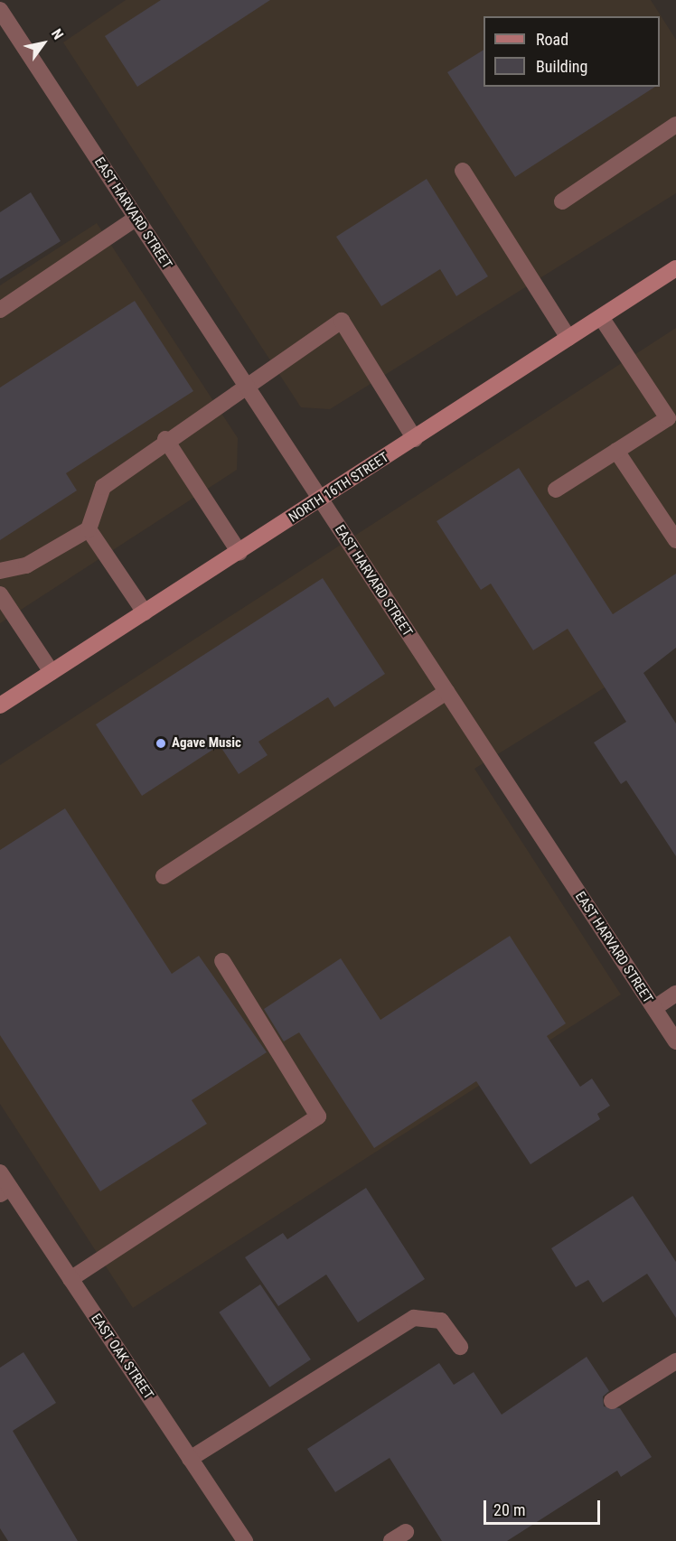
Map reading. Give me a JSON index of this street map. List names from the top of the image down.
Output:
{
  "streets": {
    "main road": ["NORTH 16TH STREET"],
    "street": ["EAST HARVARD STREET", "EAST OAK STREET"]
  },
  "crossings": [
    ["EAST HARVARD STREET", "NORTH 16TH STREET"]
  ],
  "places": ["Agave Music"],
  "legend": ["Road", "Building"],
  "scale_bar": "20 m",
  "north": "top right"
}
